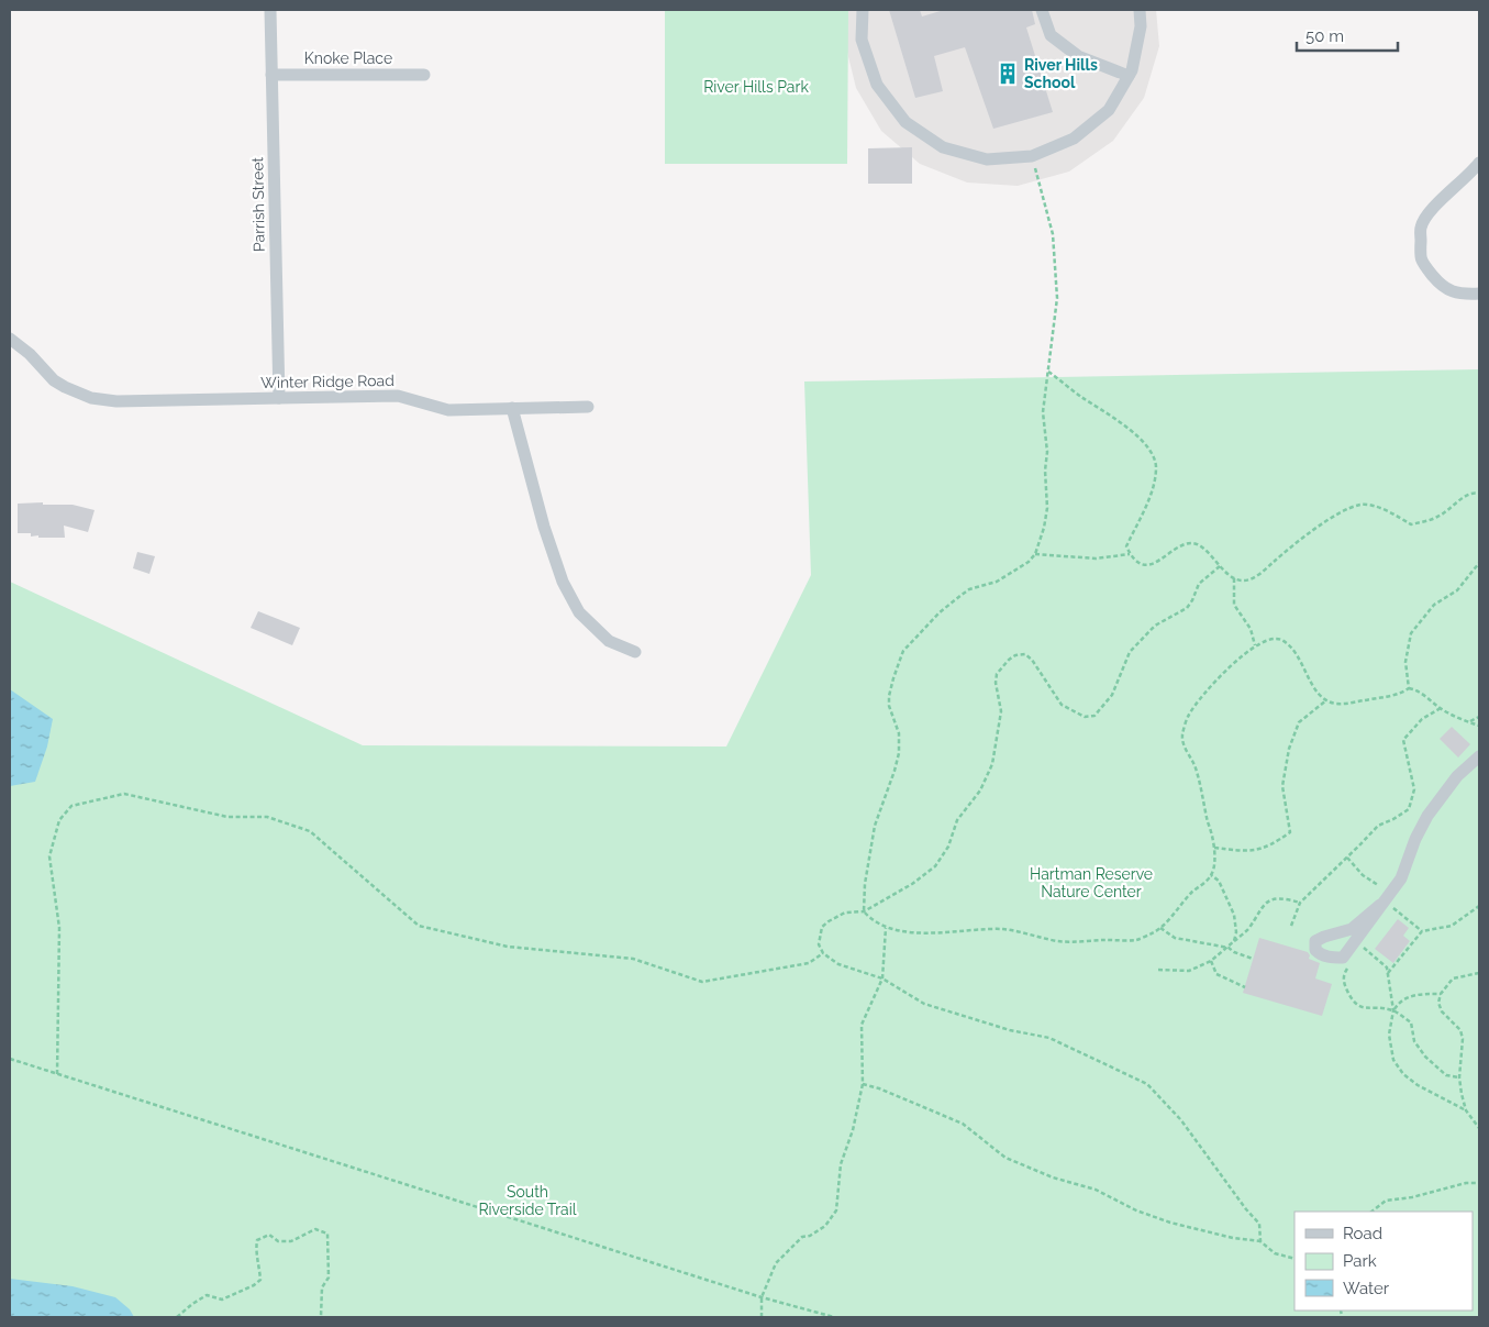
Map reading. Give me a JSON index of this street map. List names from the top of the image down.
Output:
{
  "streets": {
    "street": ["Knoke Place", "Parrish Street", "Winter Ridge Road"]
  },
  "crossings": [
    ["Knoke Place", "Parrish Street"],
    ["Parrish Street", "Winter Ridge Road"]
  ],
  "parks": ["River Hills Park", "Hartman Reserve Nature Center", "South Riverside Trail"],
  "places": {
    "building": ["River Hills School"]
  },
  "legend": ["Road", "Park", "Water"],
  "scale_bar": "50 m"
}
